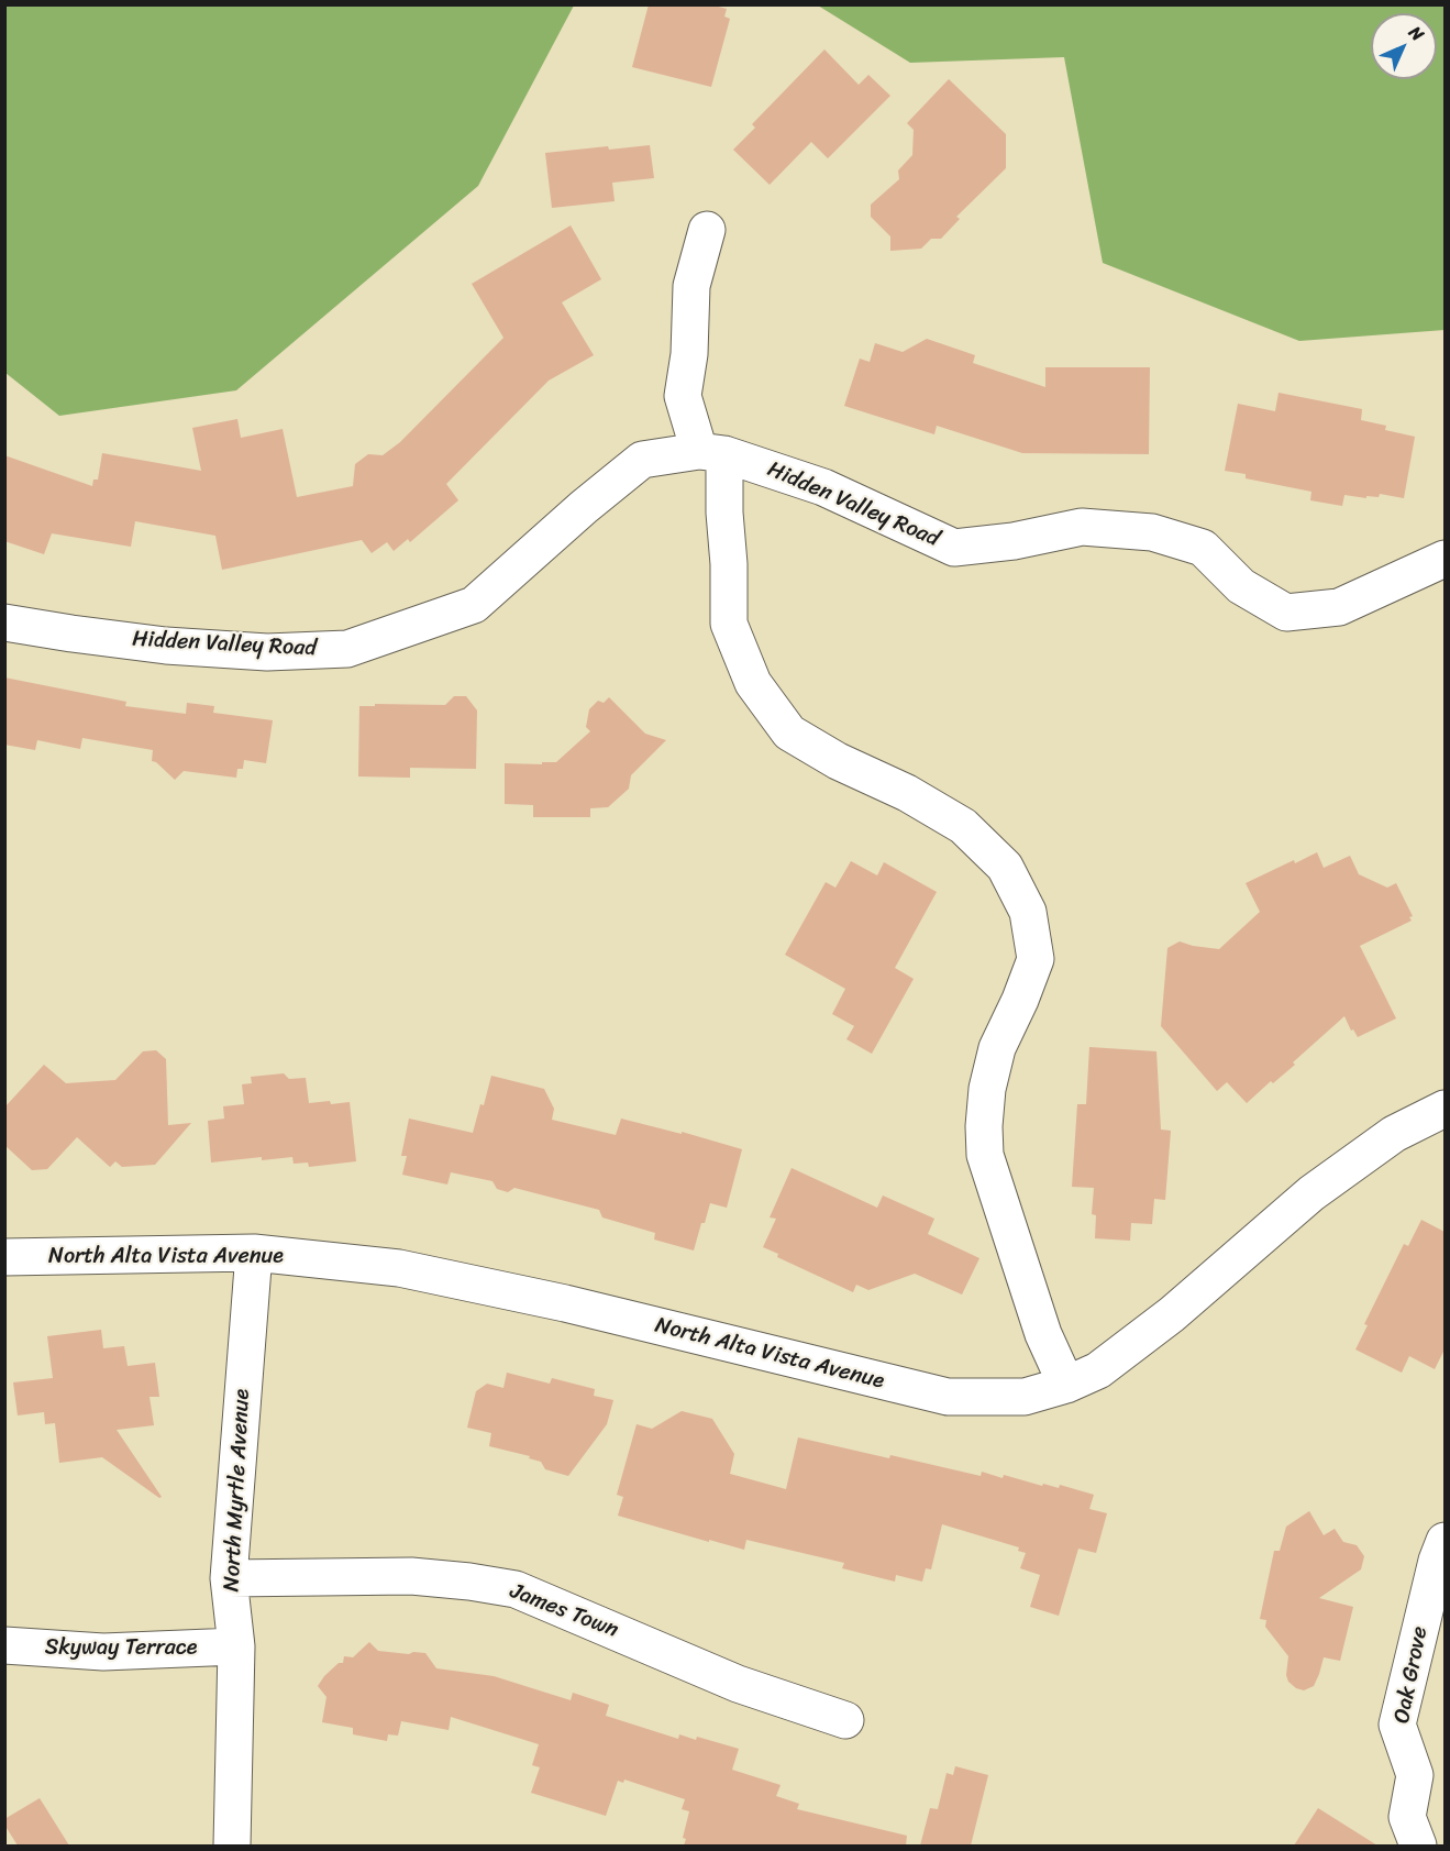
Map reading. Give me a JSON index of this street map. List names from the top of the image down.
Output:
{
  "streets": {
    "street": [
      "Hidden Valley Road",
      "North Alta Vista Avenue",
      "North Myrtle Avenue",
      "James Town",
      "Skyway Terrace",
      "Oak Grove"
    ]
  },
  "crossings": [
    ["North Alta Vista Avenue", "North Myrtle Avenue"],
    ["North Myrtle Avenue", "James Town"],
    ["North Myrtle Avenue", "Skyway Terrace"]
  ],
  "north": "top right"
}
